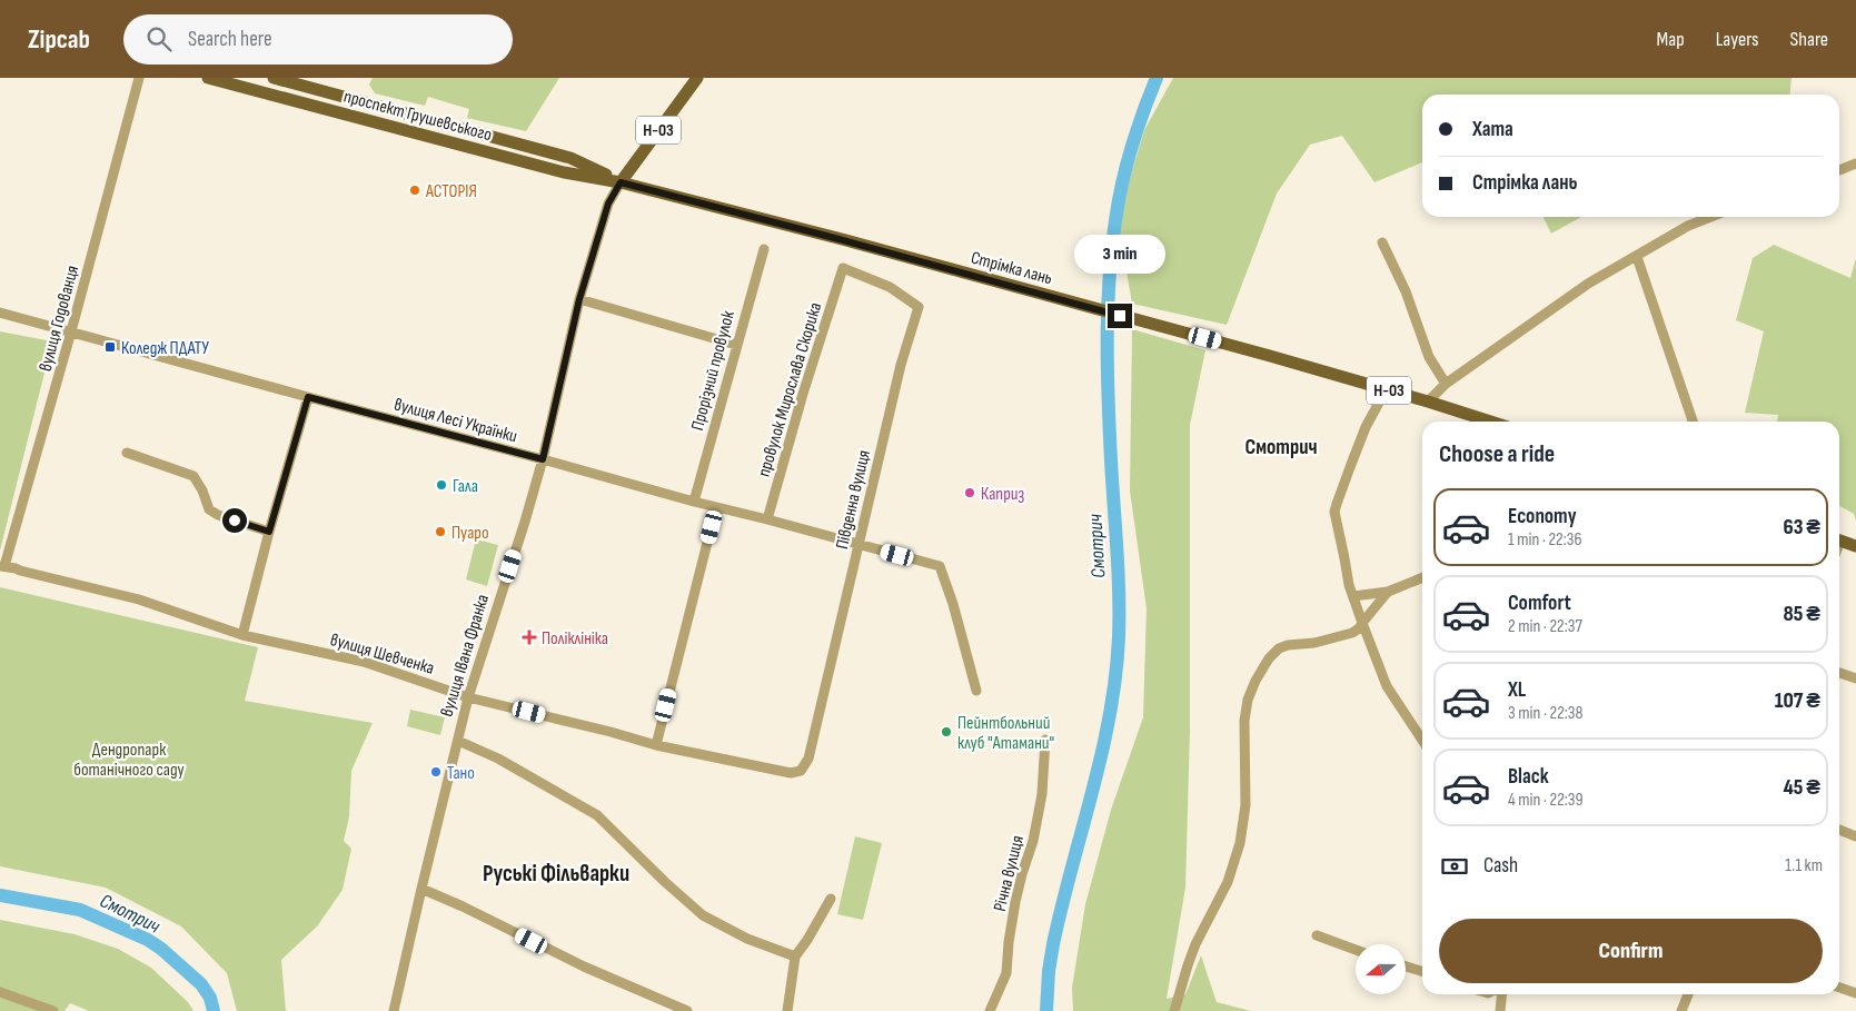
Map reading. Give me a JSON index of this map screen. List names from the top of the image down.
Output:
{
  "streets": {
    "main road": [
      "проспект Грушевського",
      "Н-03",
      "Стрімка лань",
      "вулиця Івана Франка"
    ],
    "street": [
      "вулиця Годованця",
      "Прорізний провулок",
      "провулок Мирослава Скорика",
      "вулиця Лесі Українки",
      "Південна вулиця",
      "вулиця Шевченка",
      "Річна вулиця"
    ]
  },
  "crossings": [
    ["проспект Грушевського", "Стрімка лань"],
    ["проспект Грушевського", "вулиця Івана Франка"],
    ["Н-03", "Стрімка лань"],
    ["вулиця Годованця", "вулиця Лесі Українки"],
    ["вулиця Годованця", "вулиця Шевченка"],
    ["Прорізний провулок", "вулиця Лесі Українки"],
    ["провулок Мирослава Скорика", "вулиця Лесі Українки"],
    ["провулок Мирослава Скорика", "Південна вулиця"],
    ["вулиця Лесі Українки", "Південна вулиця"],
    ["вулиця Лесі Українки", "вулиця Івана Франка"],
    ["Південна вулиця", "вулиця Шевченка"],
    ["вулиця Шевченка", "вулиця Івана Франка"]
  ],
  "districts": ["Смотрич", "Руські Фільварки"],
  "water": ["Смотрич"],
  "parks": ["Дендропарк ботанічного саду"],
  "places": {
    "other": [
      "АСТОРІЯ",
      "Гала",
      "Каприз",
      "Пуаро",
      "Пейнтбольний клуб \"Атамани\"",
      "Тано"
    ],
    "transit": ["Коледж ПДАТУ"],
    "health": ["Поліклініка"]
  },
  "north": "left",
  "page": {
    "header": "Zipcab",
    "search": "Search here",
    "nav": ["Map", "Layers", "Share"],
    "banner": ["Хата", "Стрімка лань"],
    "bubble": "3 min",
    "heading": "Choose a ride",
    "list": [
      {
        "name": "Economy",
        "note": "1 min · 22:36",
        "value": "63 ₴"
      },
      {
        "name": "Comfort",
        "note": "2 min · 22:37",
        "value": "85 ₴"
      },
      {
        "name": "XL",
        "note": "3 min · 22:38",
        "value": "107 ₴"
      },
      {
        "name": "Black",
        "note": "4 min · 22:39",
        "value": "45 ₴"
      }
    ],
    "pay": ["Cash", "1.1 km"],
    "buttons": "Confirm"
  }
}
